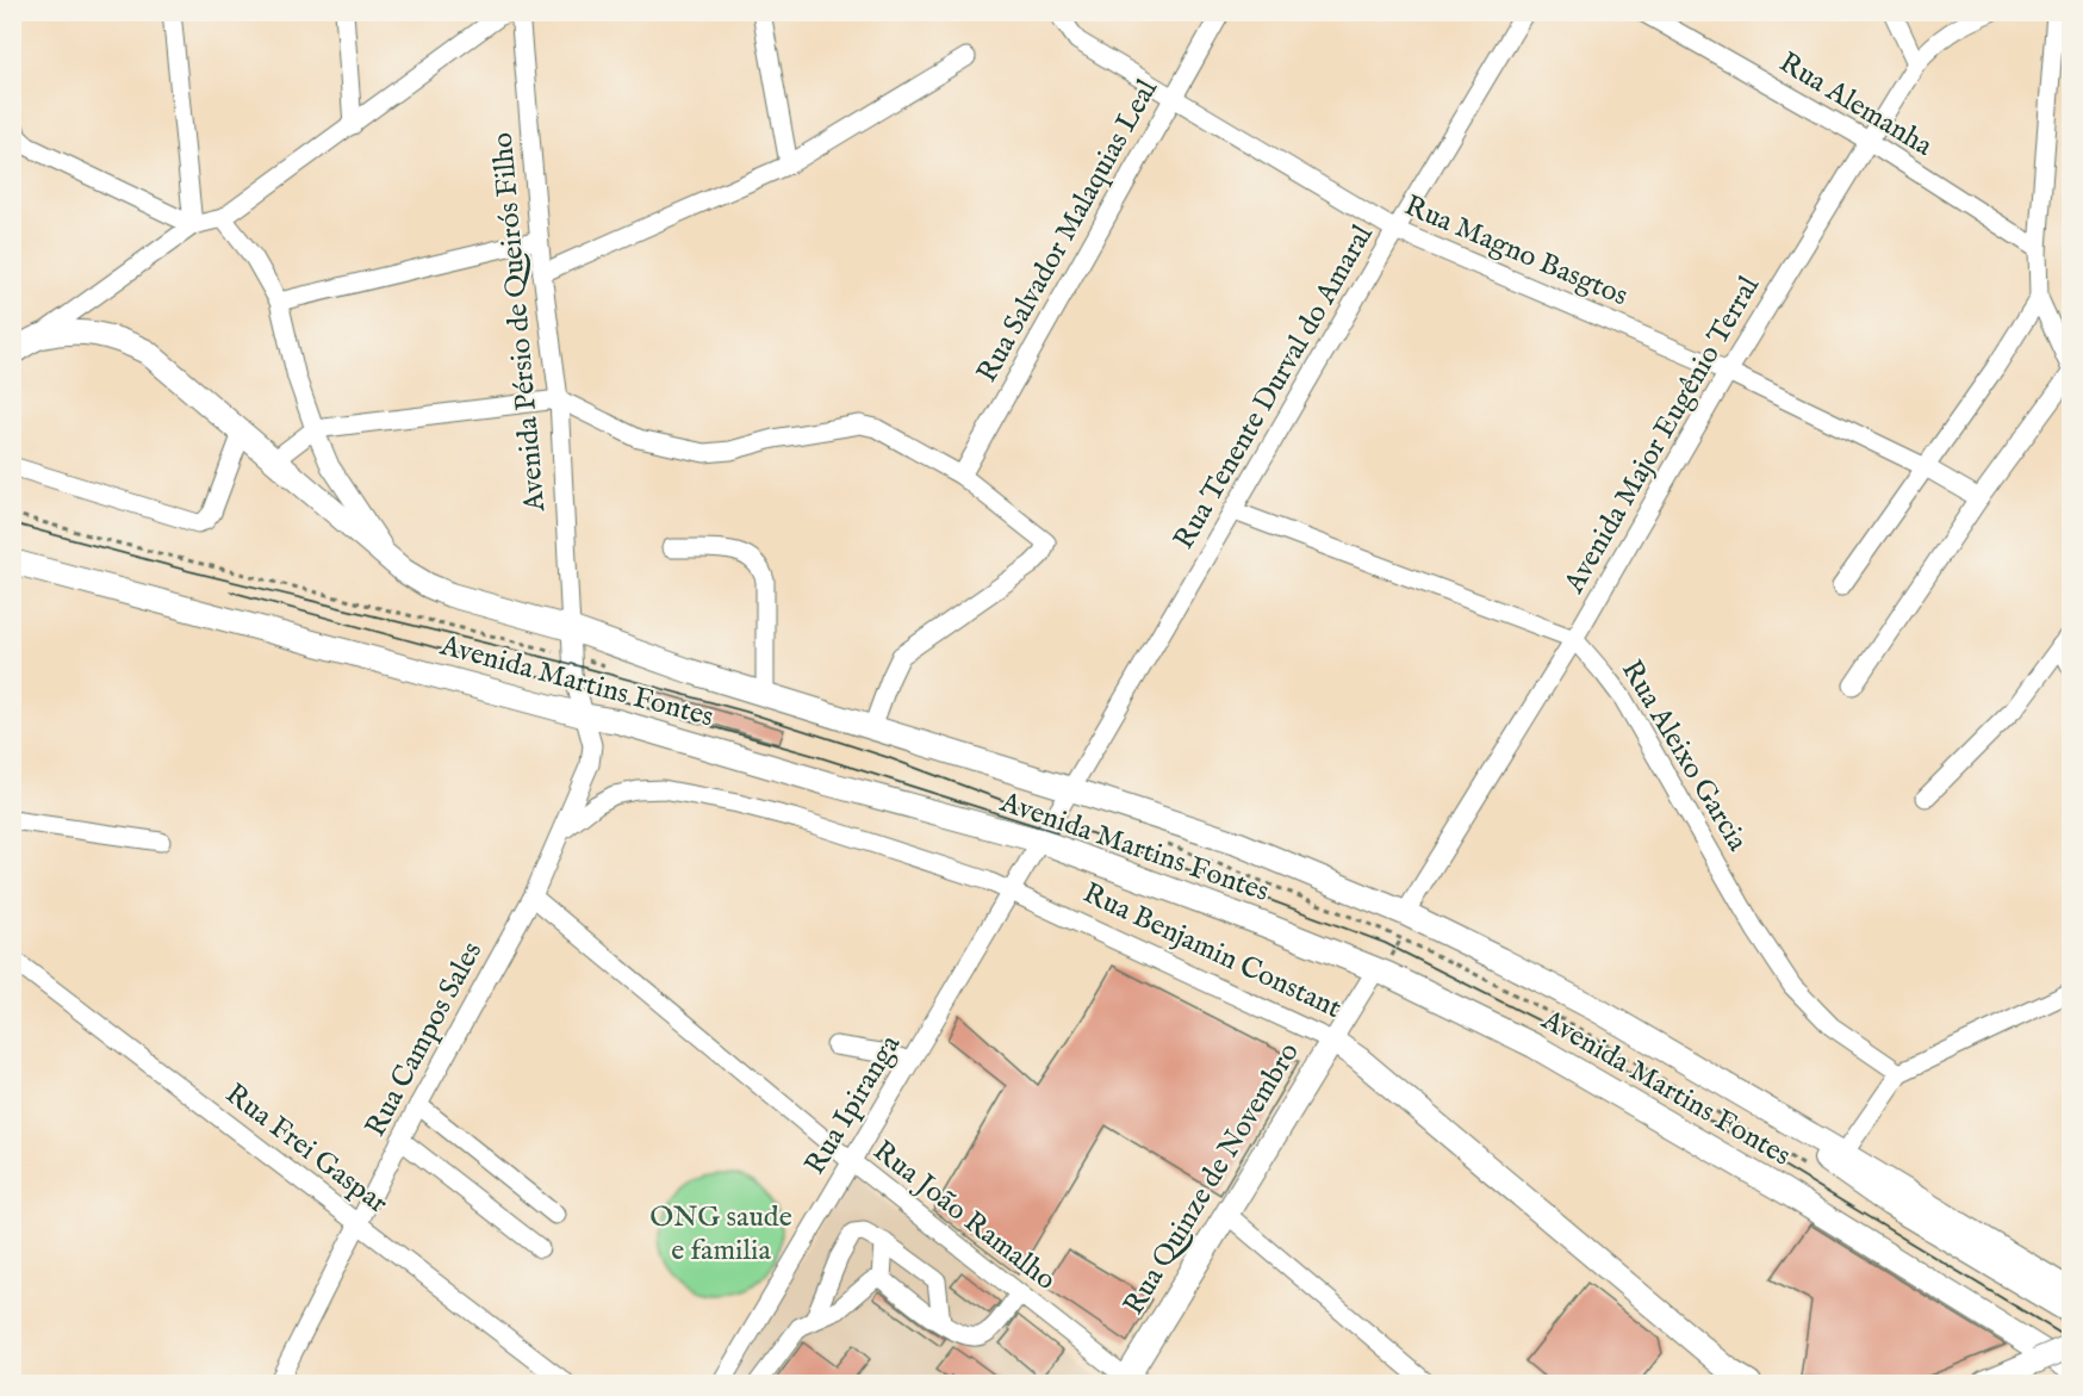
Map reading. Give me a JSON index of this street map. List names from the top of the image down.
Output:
{
  "streets": {
    "main road": ["Avenida Martins Fontes", "Rua Benjamin Constant", "Rua Quinze de Novembro"],
    "street": [
      "Rua Alemanha",
      "Rua Salvador Malaquias Leal",
      "Rua Magno Basgtos",
      "Avenida Pérsio de Queirós Filho",
      "Rua Tenente Durval do Amaral",
      "Avenida Major Eugênio Terral",
      "Rua Aleixo Garcia",
      "Rua Campos Sales",
      "Rua Ipiranga",
      "Rua Frei Gaspar",
      "Rua João Ramalho"
    ]
  },
  "crossings": [
    ["Rua Alemanha", "Avenida Major Eugênio Terral"],
    ["Rua Salvador Malaquias Leal", "Rua Magno Basgtos"],
    ["Rua Magno Basgtos", "Rua Tenente Durval do Amaral"],
    ["Rua Magno Basgtos", "Avenida Major Eugênio Terral"],
    ["Avenida Pérsio de Queirós Filho", "Avenida Martins Fontes"],
    ["Avenida Pérsio de Queirós Filho", "Rua Campos Sales"],
    ["Rua Tenente Durval do Amaral", "Avenida Martins Fontes"],
    ["Rua Tenente Durval do Amaral", "Rua Aleixo Garcia"],
    ["Avenida Major Eugênio Terral", "Avenida Martins Fontes"],
    ["Avenida Major Eugênio Terral", "Rua Aleixo Garcia"],
    ["Avenida Martins Fontes", "Rua Campos Sales"],
    ["Avenida Martins Fontes", "Rua Quinze de Novembro"],
    ["Rua Benjamin Constant", "Rua Campos Sales"],
    ["Rua Benjamin Constant", "Rua Ipiranga"],
    ["Rua Benjamin Constant", "Rua Quinze de Novembro"],
    ["Rua Campos Sales", "Rua Frei Gaspar"],
    ["Rua Campos Sales", "Rua João Ramalho"],
    ["Rua Ipiranga", "Rua João Ramalho"],
    ["Rua Quinze de Novembro", "Rua João Ramalho"]
  ],
  "parks": ["ONG saude e familia"]
}
